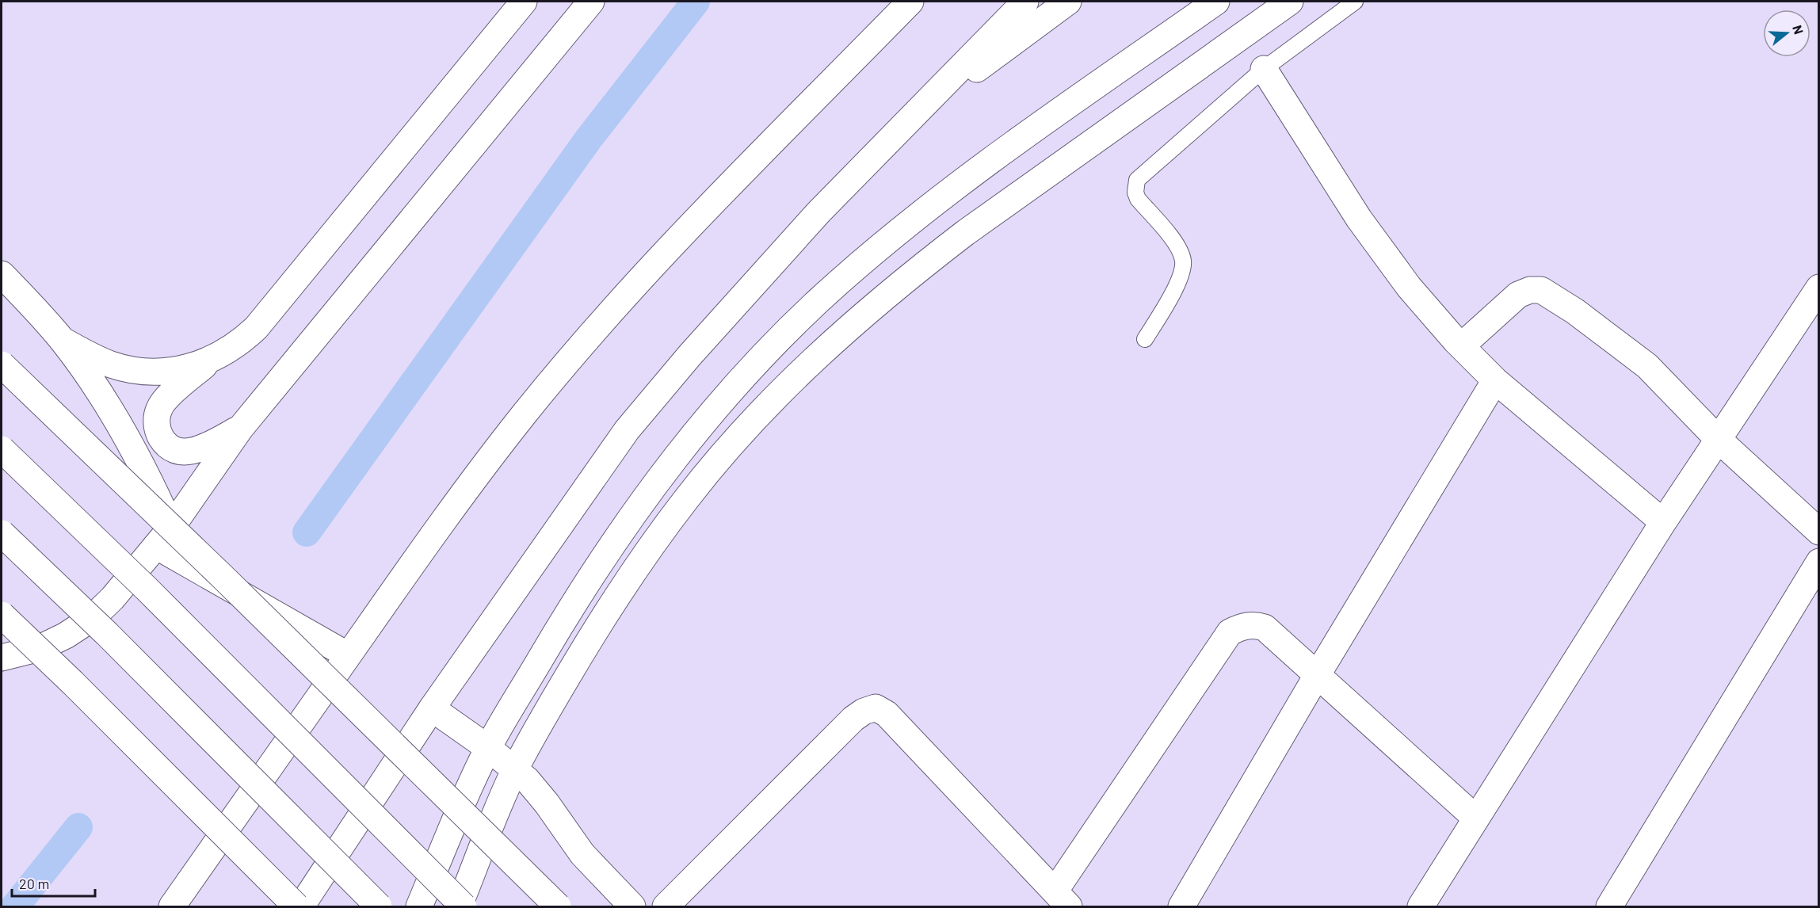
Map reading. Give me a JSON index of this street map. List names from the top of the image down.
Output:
{
  "scale_bar": "20 m",
  "north": "right"
}
